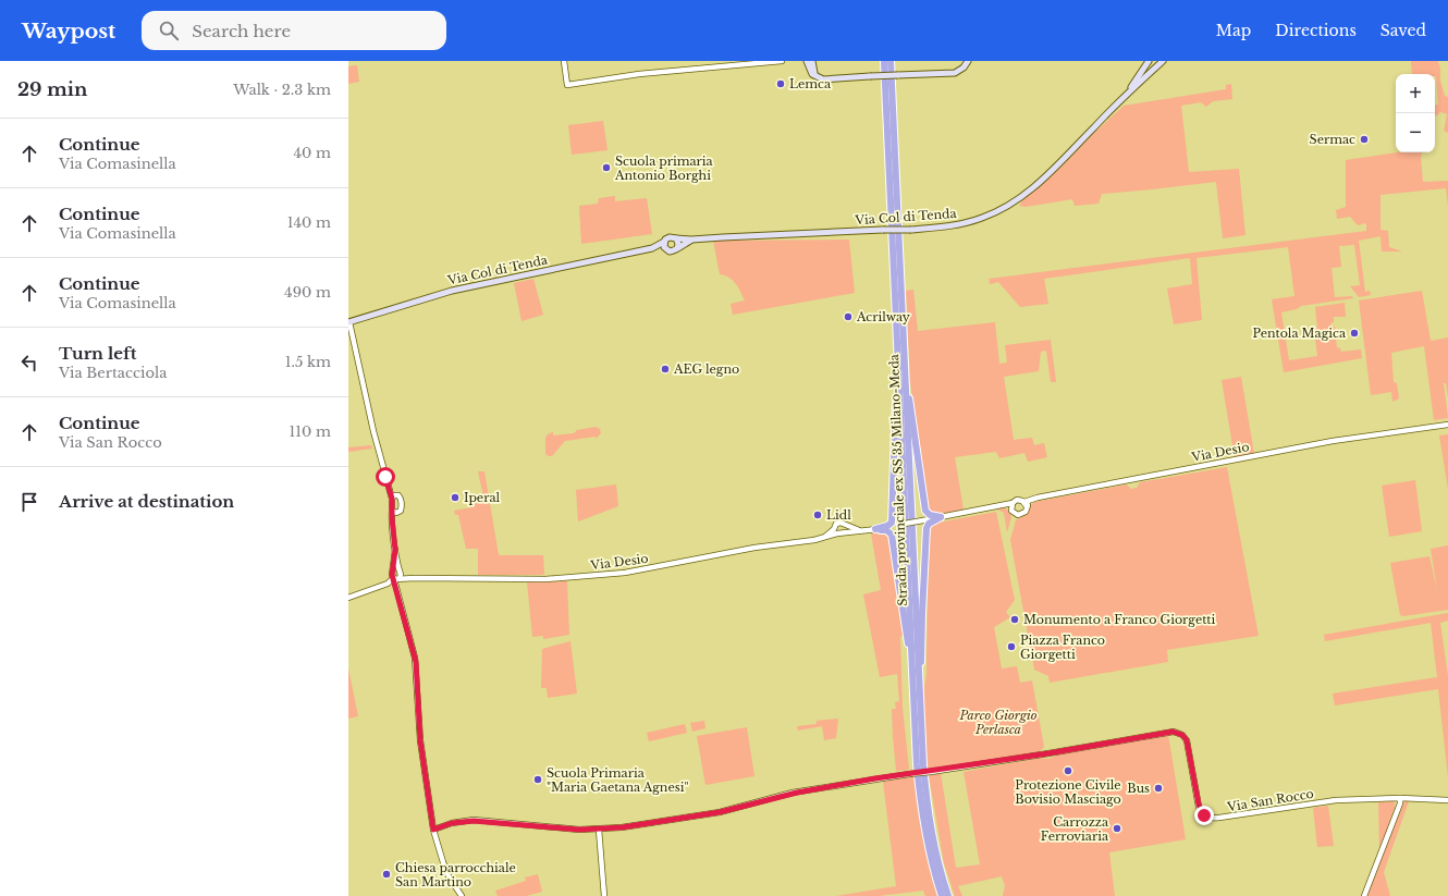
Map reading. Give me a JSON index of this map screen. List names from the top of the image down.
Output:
{
  "streets": {
    "highway": ["Strada provinciale ex SS 35 Milano-Meda"],
    "main road": ["Via Col di Tenda"],
    "street": ["Via Desio", "Via San Rocco"]
  },
  "parks": ["Parco Giorgio Perlasca"],
  "places": [
    "Lemca",
    "Sermac",
    "Scuola primaria Antonio Borghi",
    "Acrilway",
    "Pentola Magica",
    "AEG legno",
    "Iperal",
    "Lidl",
    "Monumento a Franco Giorgetti",
    "Piazza Franco Giorgetti",
    "Protezione Civile Bovisio Masciago",
    "Scuola Primaria \"Maria Gaetana Agnesi\"",
    "Bus",
    "Carrozza Ferroviaria",
    "Chiesa parrocchiale San Martino"
  ],
  "page": {
    "header": "Waypost",
    "search": "Search here",
    "nav": ["Map", "Directions", "Saved"],
    "heading": ["29 min", "Walk · 2.3 km"],
    "map_buttons": ["+", "−"],
    "list": [
      ["Continue", "Via Comasinella", "40 m"],
      ["Continue", "Via Comasinella", "140 m"],
      ["Continue", "Via Comasinella", "490 m"],
      ["Turn left", "Via Bertacciola", "1.5 km"],
      ["Continue", "Via San Rocco", "110 m"],
      "Arrive at destination"
    ]
  }
}
